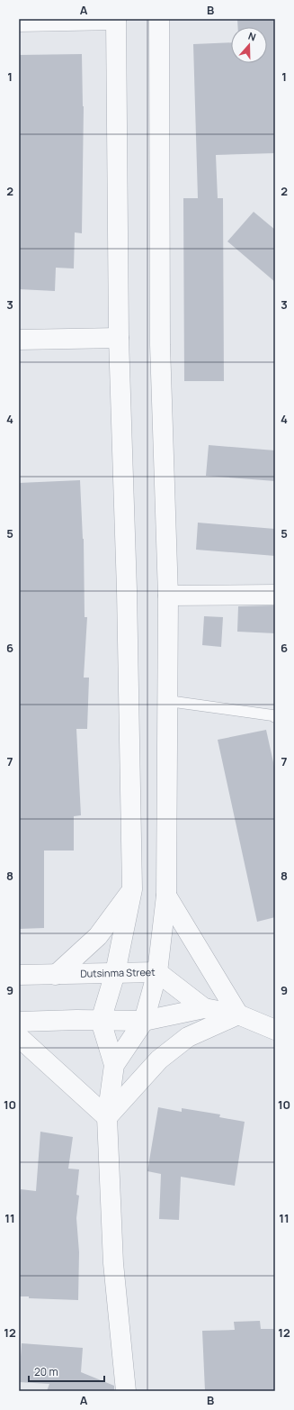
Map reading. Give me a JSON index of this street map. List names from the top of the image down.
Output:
{
  "streets": {
    "street": ["Dutsinma Street"]
  },
  "scale_bar": "20 m",
  "north": "top",
  "grid": {
    "columns": ["A", "B"],
    "rows": [
      "1",
      "2",
      "3",
      "4",
      "5",
      "6",
      "7",
      "8",
      "9",
      "10",
      "11",
      "12"
    ]
  }
}
